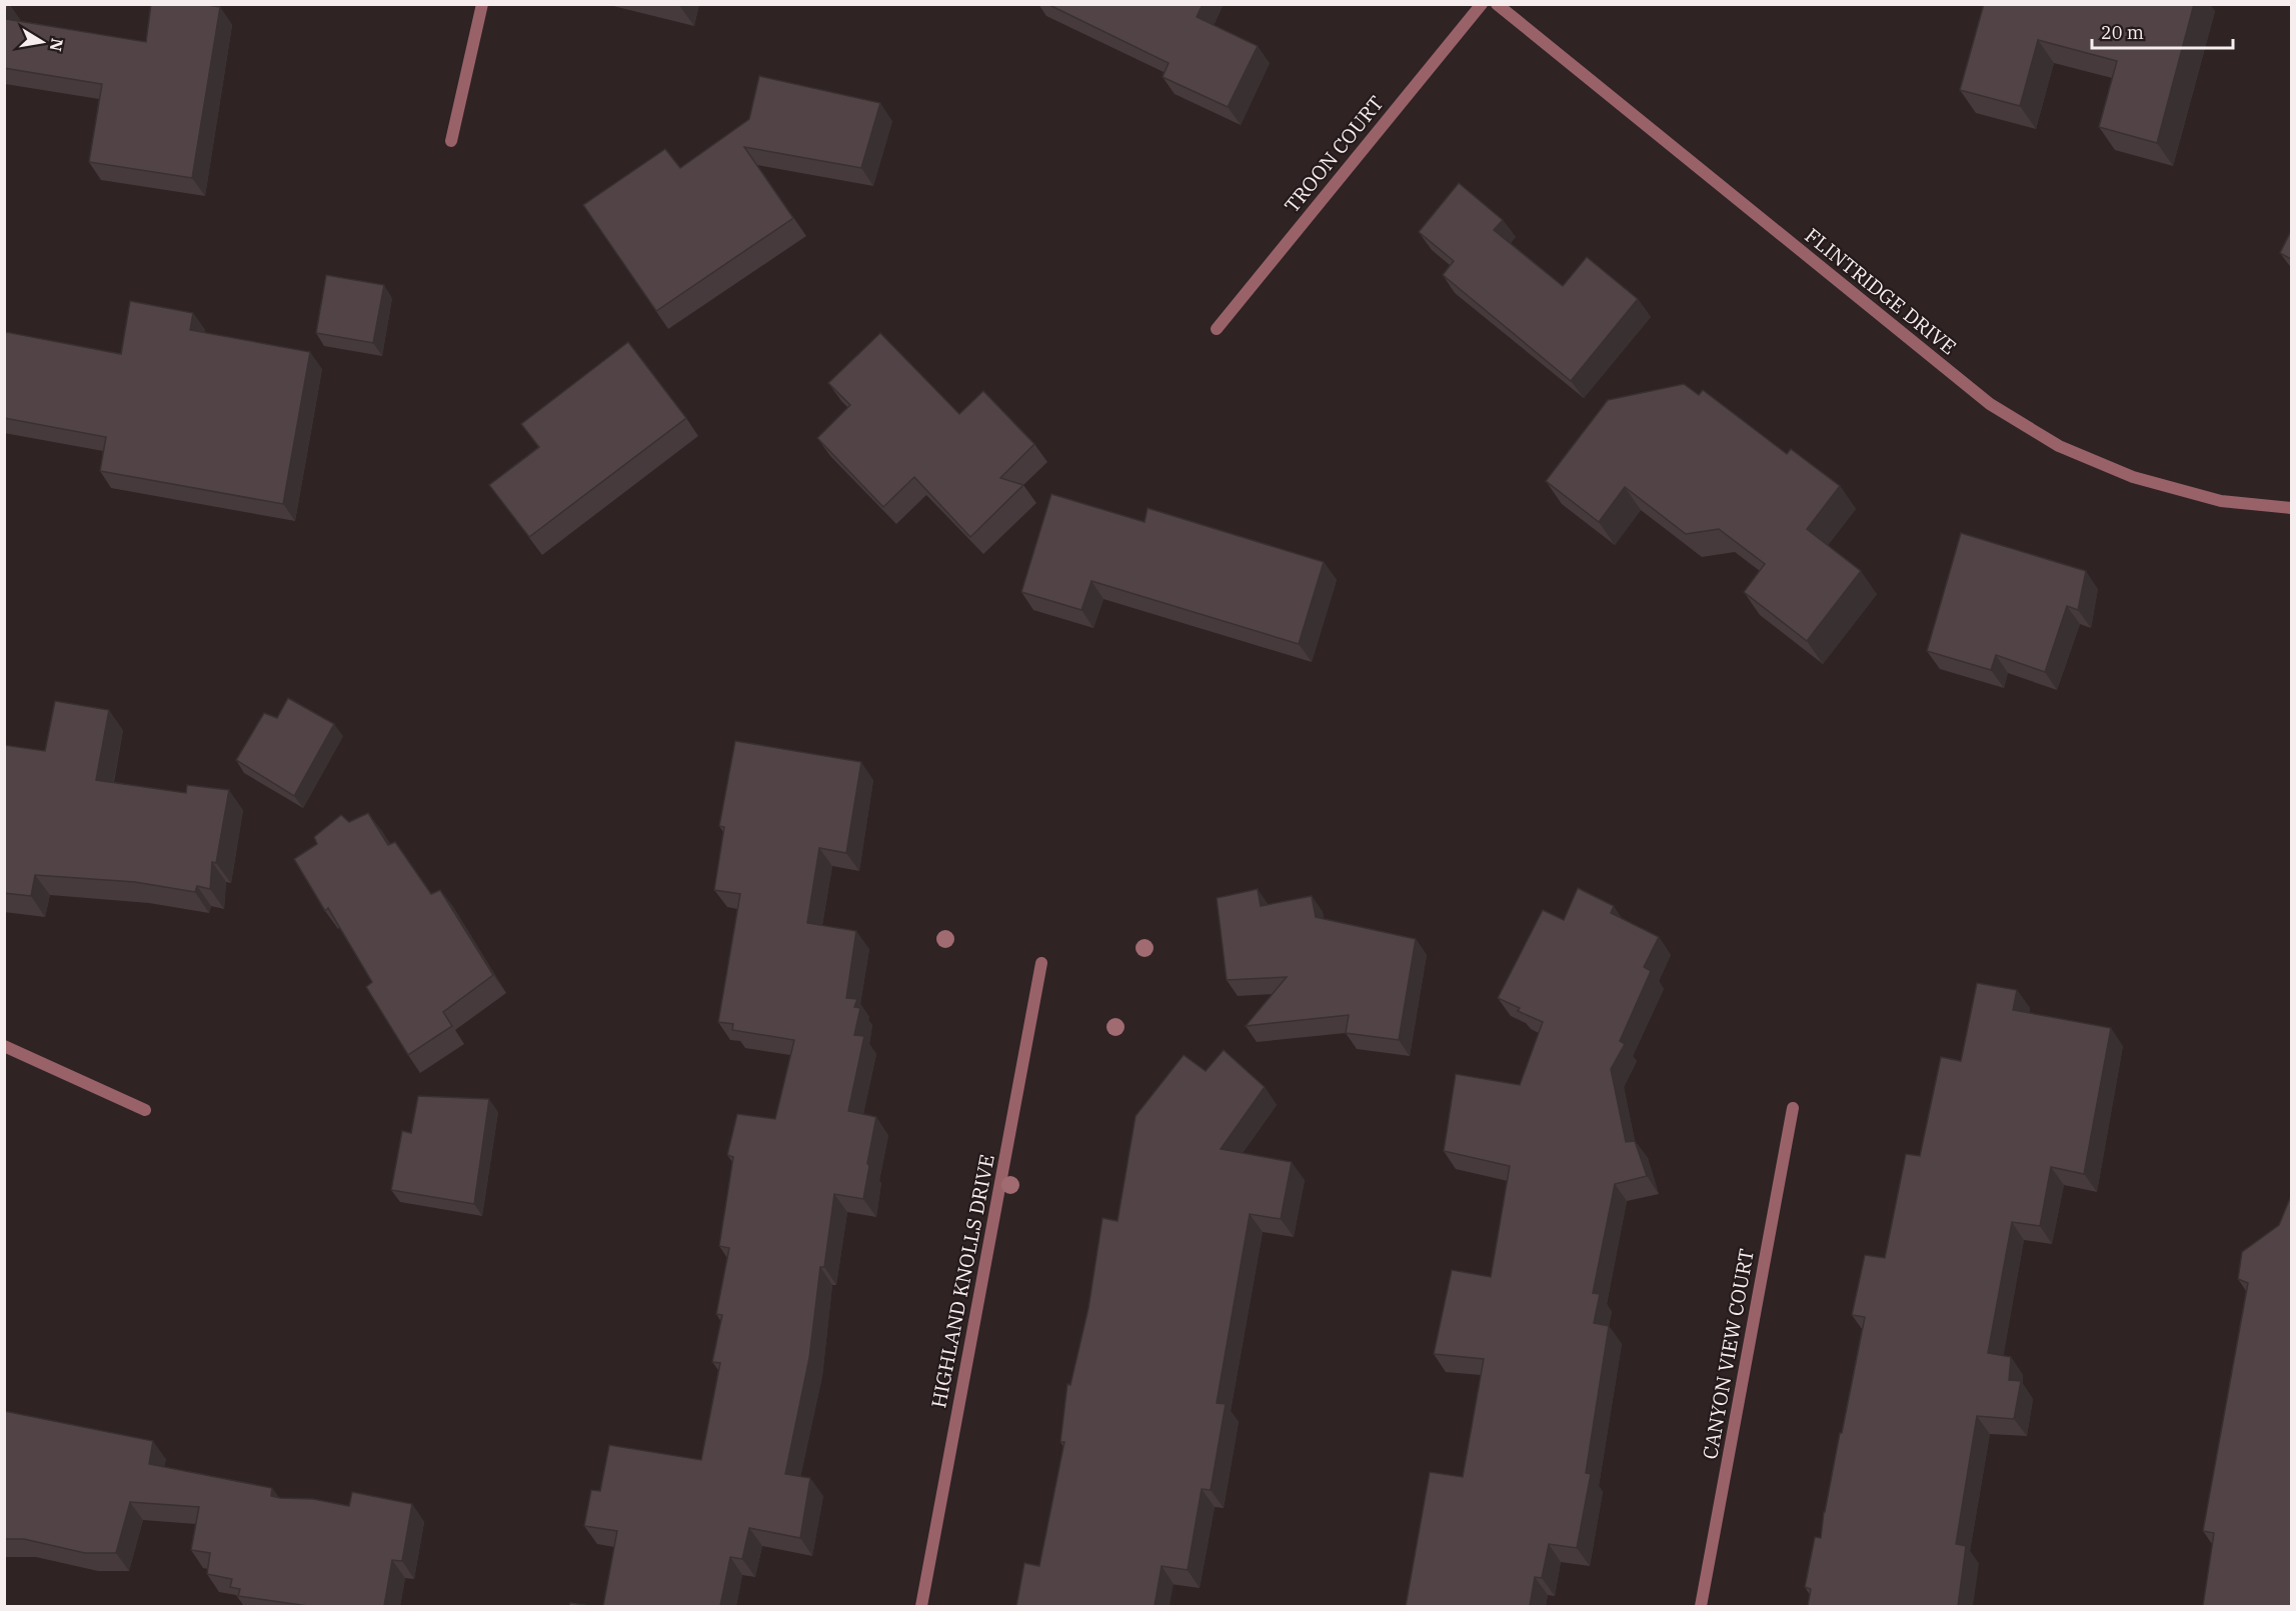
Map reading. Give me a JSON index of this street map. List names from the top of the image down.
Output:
{
  "streets": {
    "street": [
      "TROON COURT",
      "FLINTRIDGE DRIVE",
      "HIGHLAND KNOLLS DRIVE",
      "CANYON VIEW COURT"
    ]
  },
  "scale_bar": "20 m",
  "north": "right"
}
